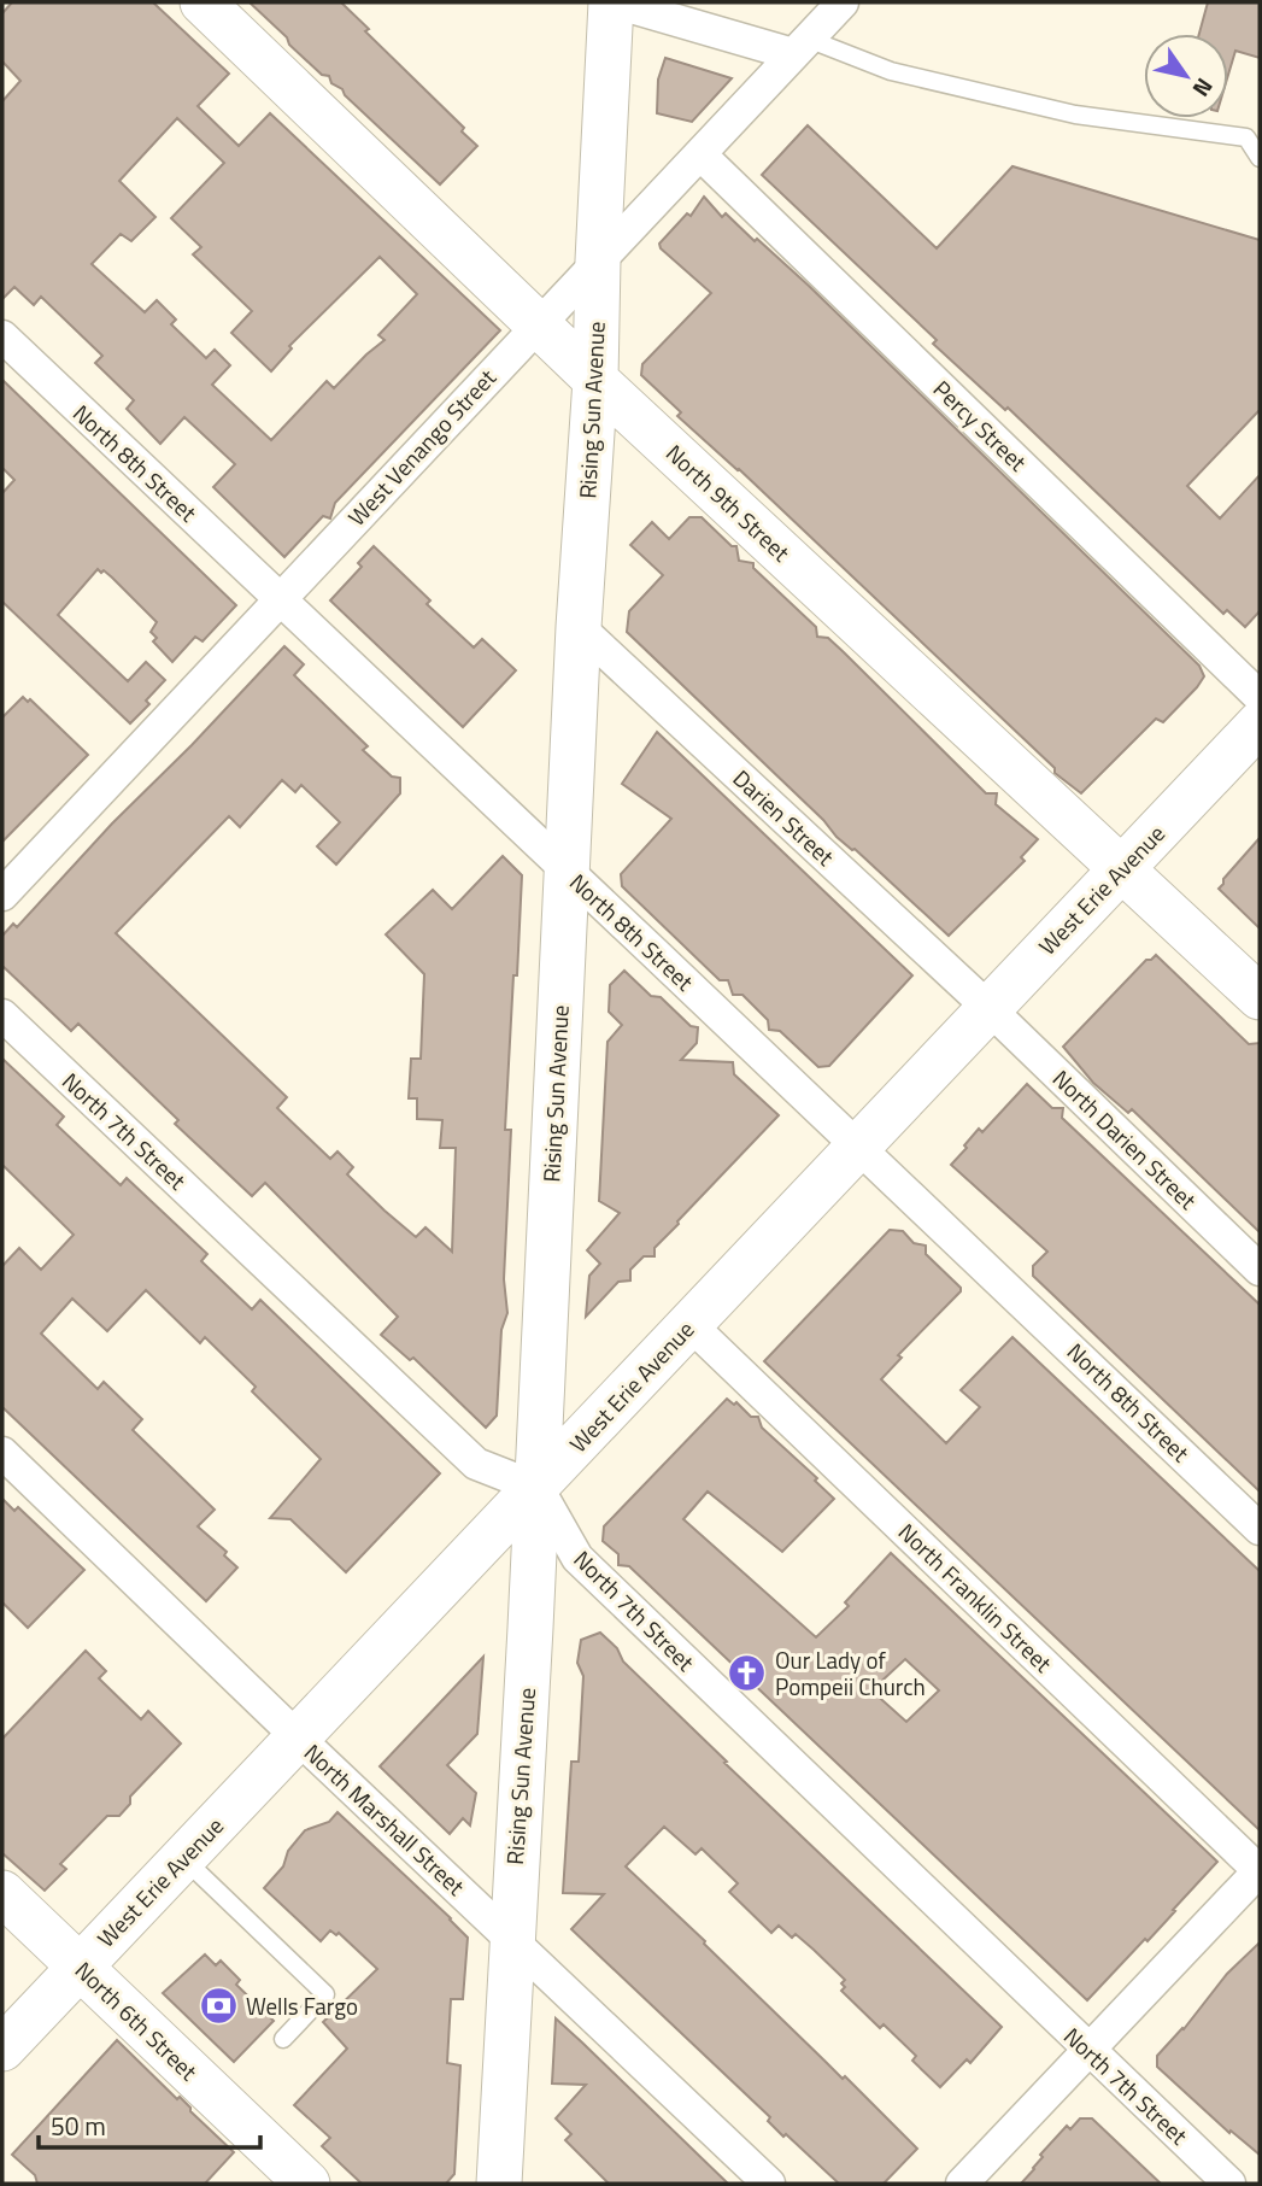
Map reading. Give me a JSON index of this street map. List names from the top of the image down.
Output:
{
  "streets": {
    "street": [
      "Rising Sun Avenue",
      "Percy Street",
      "West Venango Street",
      "North 8th Street",
      "North 9th Street",
      "Darien Street",
      "West Erie Avenue",
      "North 7th Street",
      "North Darien Street",
      "North Franklin Street",
      "North Marshall Street",
      "North 6th Street"
    ]
  },
  "crossings": [
    ["Rising Sun Avenue", "West Venango Street"],
    ["Rising Sun Avenue", "North 8th Street"],
    ["Rising Sun Avenue", "North 9th Street"],
    ["Rising Sun Avenue", "Darien Street"],
    ["Rising Sun Avenue", "West Erie Avenue"],
    ["Rising Sun Avenue", "North 7th Street"],
    ["Rising Sun Avenue", "North Marshall Street"],
    ["Percy Street", "West Venango Street"],
    ["West Venango Street", "North 8th Street"],
    ["West Venango Street", "North 9th Street"],
    ["North 8th Street", "West Erie Avenue"],
    ["North 9th Street", "West Erie Avenue"],
    ["Darien Street", "West Erie Avenue"],
    ["Darien Street", "North Darien Street"],
    ["West Erie Avenue", "North 7th Street"],
    ["West Erie Avenue", "North Darien Street"],
    ["West Erie Avenue", "North Franklin Street"],
    ["West Erie Avenue", "North Marshall Street"],
    ["West Erie Avenue", "North 6th Street"]
  ],
  "places": {
    "church": ["Our Lady of Pompeii Church"],
    "bank": ["Wells Fargo"]
  },
  "scale_bar": "50 m",
  "north": "bottom right"
}
